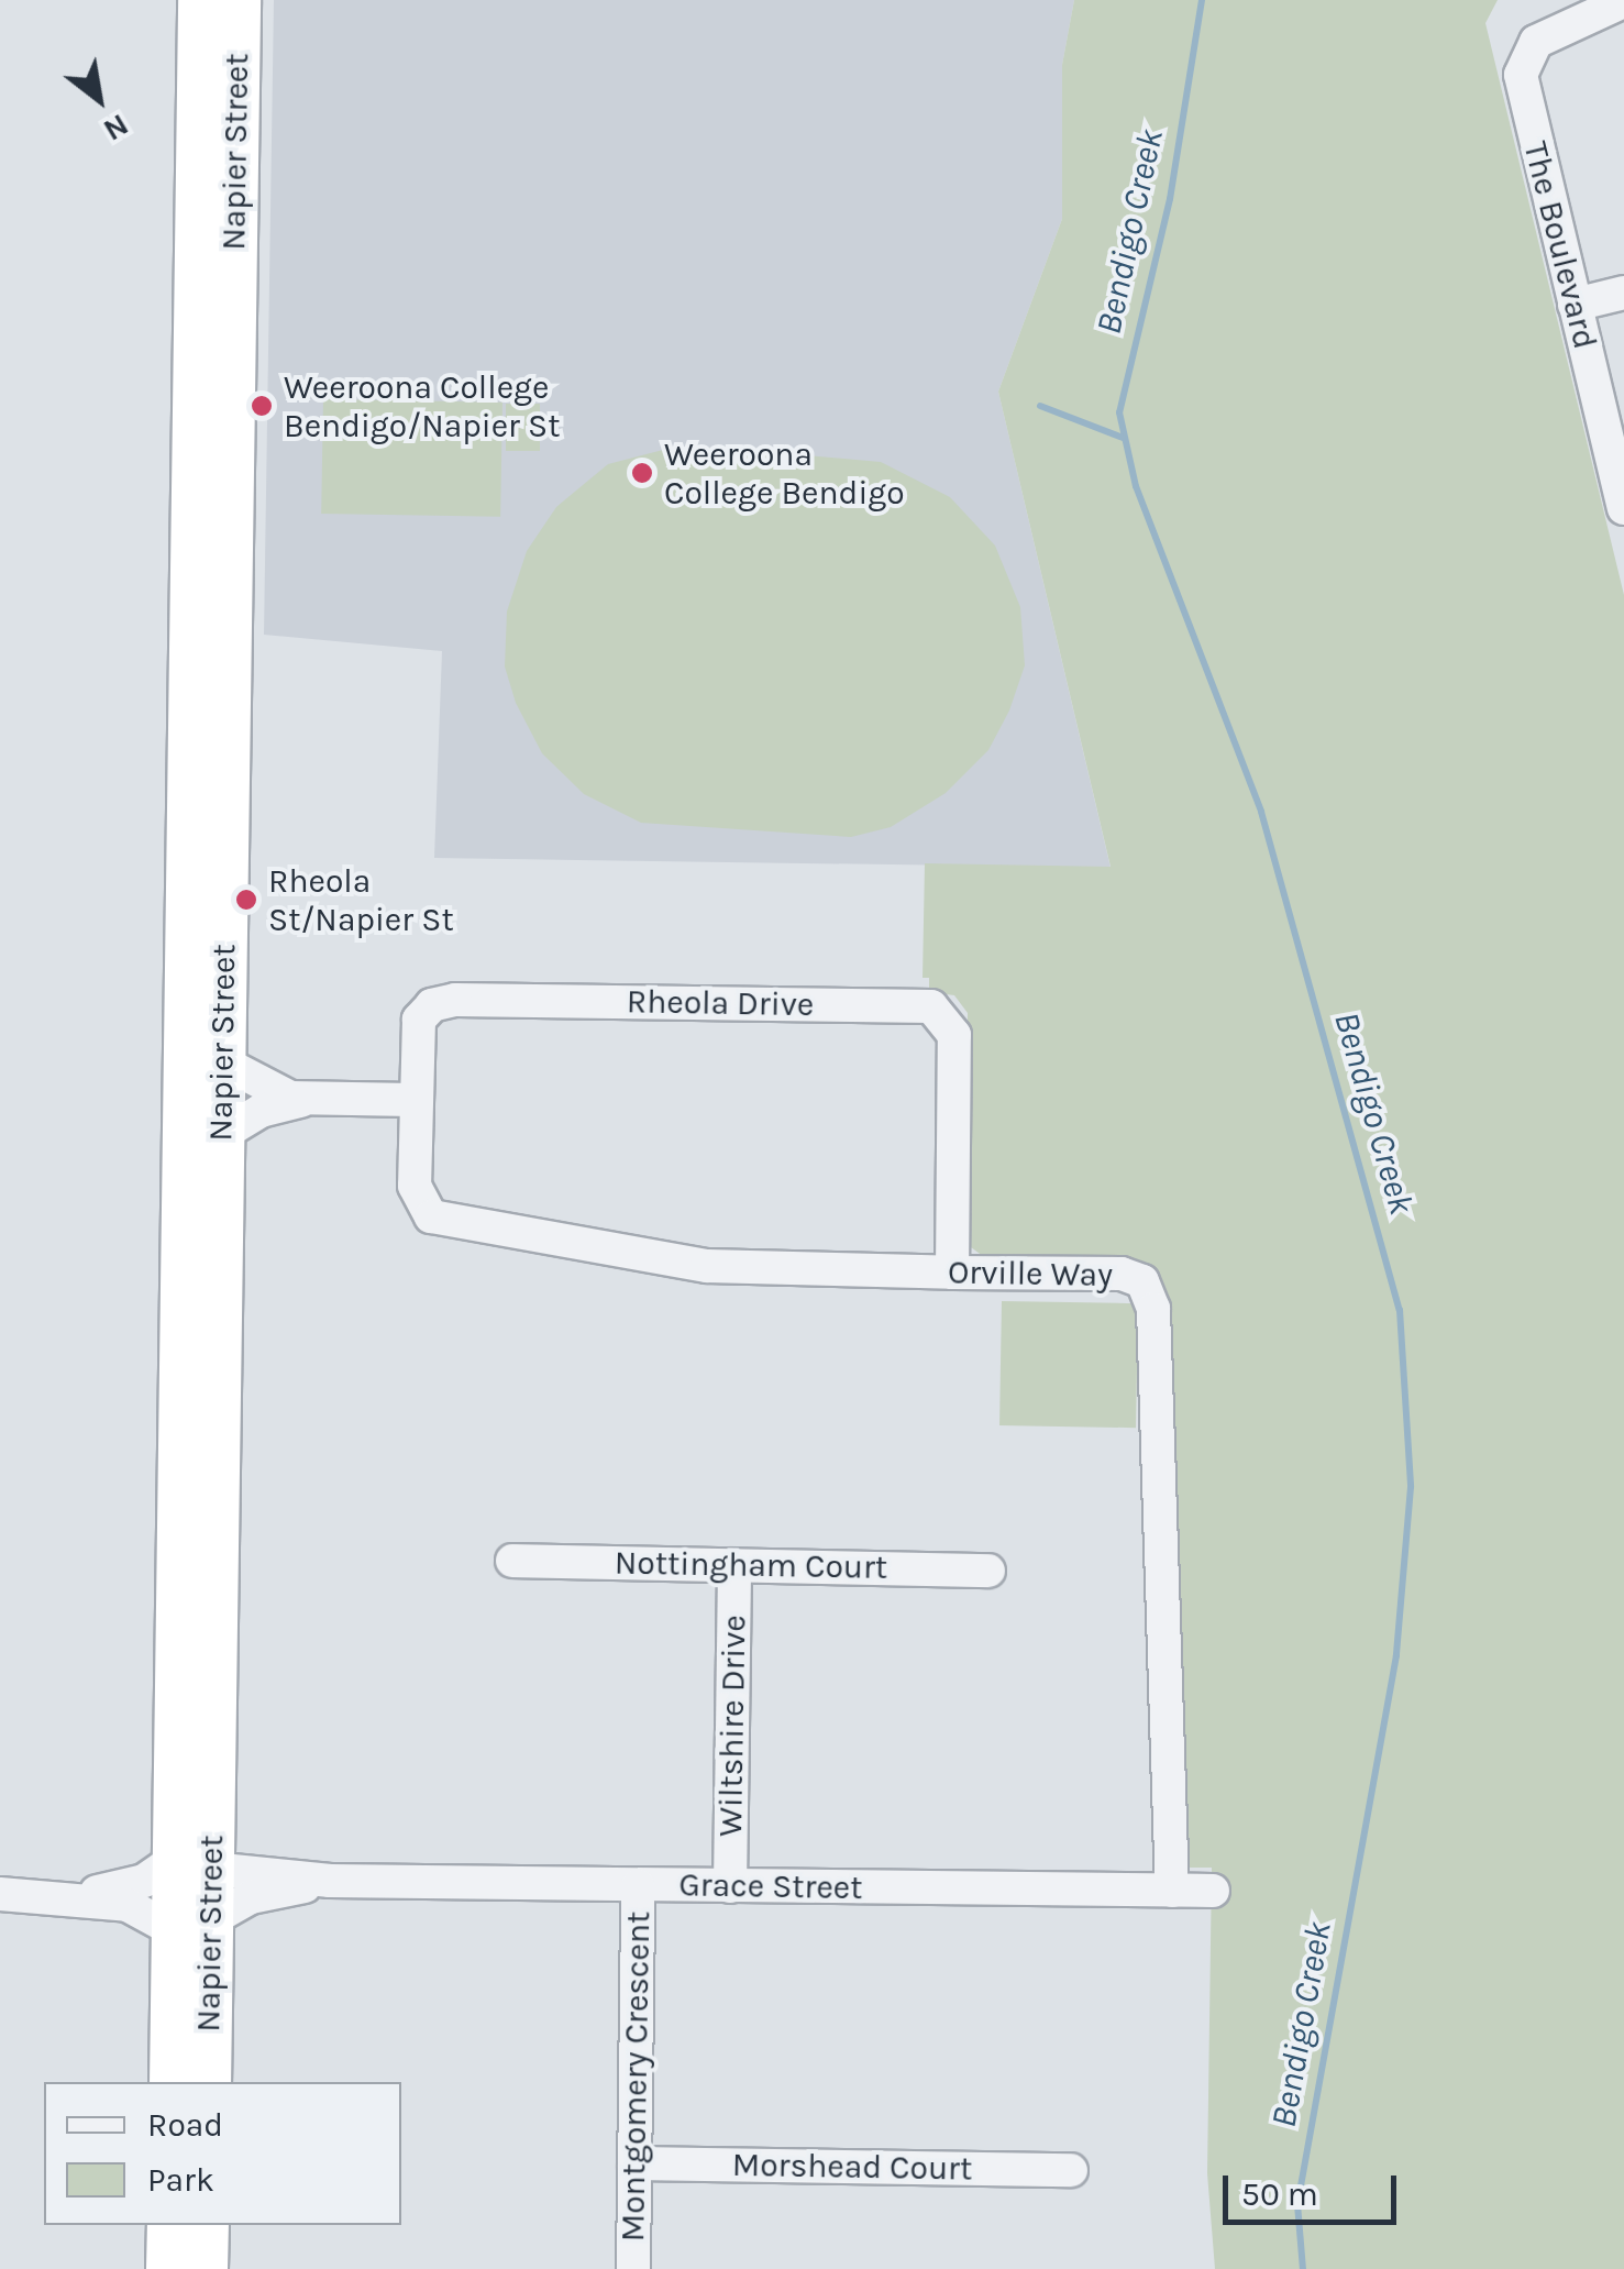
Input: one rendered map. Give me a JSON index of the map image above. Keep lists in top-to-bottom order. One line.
{"streets":{"highway":["Napier Street"],"street":["The Boulevard","Rheola Drive","Orville Way","Nottingham Court","Wiltshire Drive","Grace Street","Montgomery Crescent","Morshead Court"]},"crossings":[["Napier Street","Grace Street"],["Rheola Drive","Orville Way"],["Orville Way","Grace Street"],["Nottingham Court","Wiltshire Drive"],["Wiltshire Drive","Grace Street"],["Grace Street","Montgomery Crescent"],["Montgomery Crescent","Morshead Court"]],"water":["Bendigo Creek"],"places":["Weeroona College Bendigo/Napier St","Weeroona College Bendigo","Rheola St/Napier St"],"legend":["Road","Park"],"scale_bar":"50 m","north":"bottom right"}
